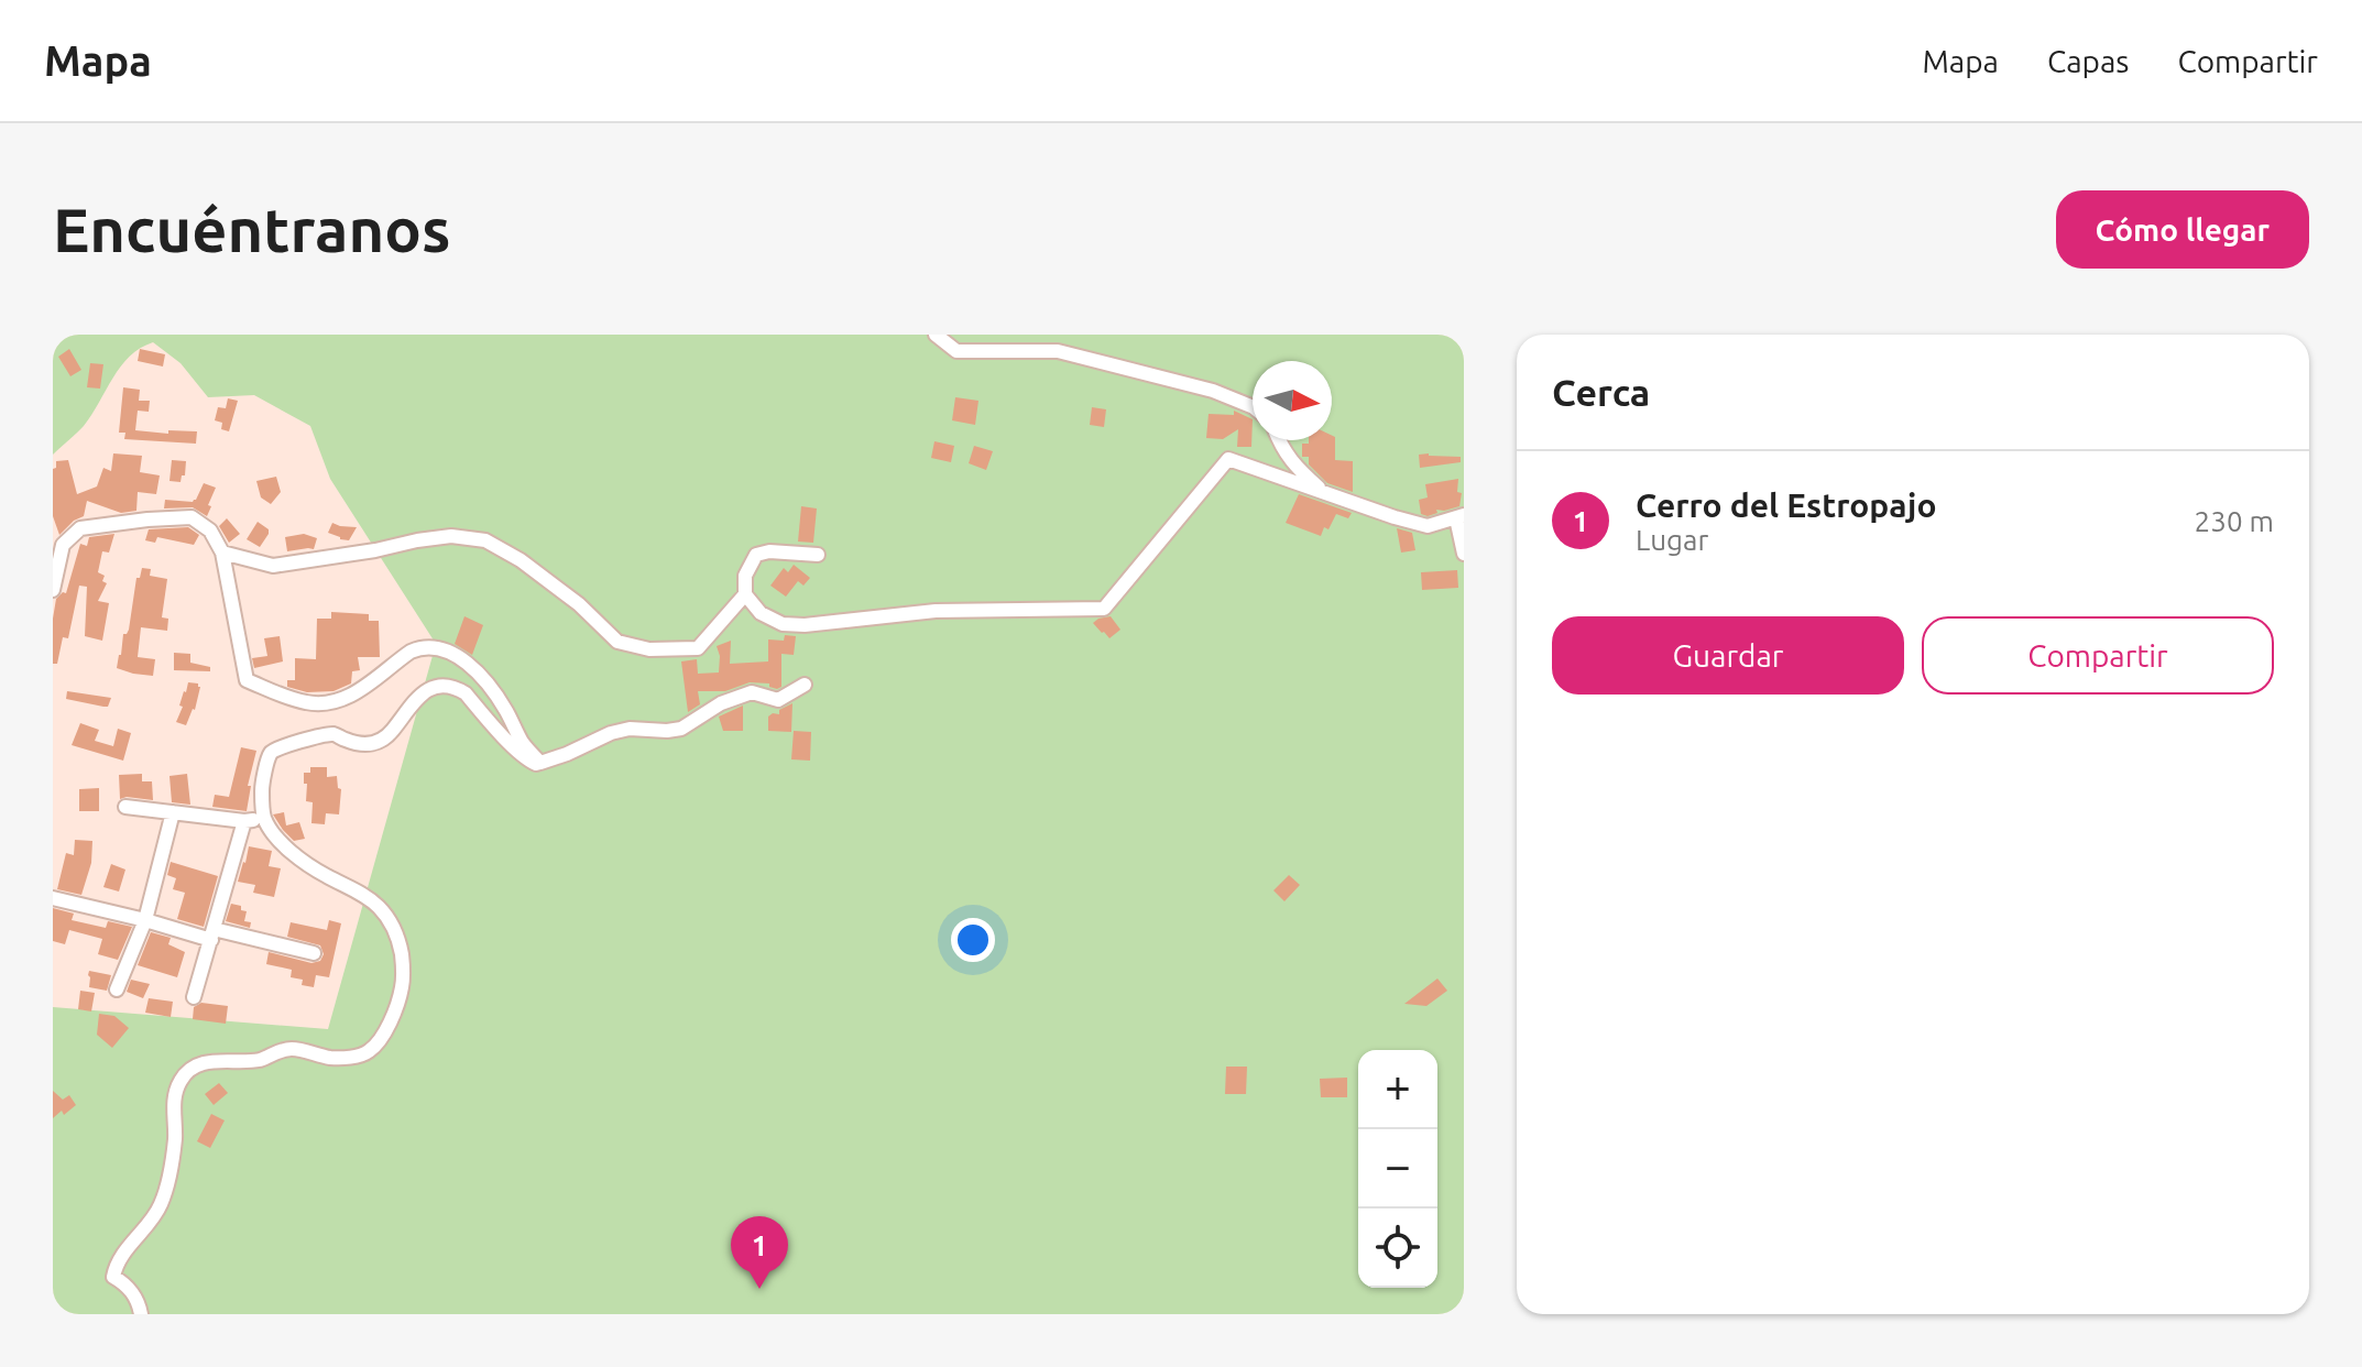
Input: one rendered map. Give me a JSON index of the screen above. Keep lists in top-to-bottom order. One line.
{"north":"right","page":{"header":"Mapa","nav":["Mapa","Capas","Compartir"],"buttons":["Cómo llegar",["Guardar","Compartir"]],"title":"Encuéntranos","heading":"Cerca","list":[{"mark":"1","name":"Cerro del Estropajo","note":"Lugar","value":"230 m"}],"map_buttons":["+","−"],"pins":"1"}}
